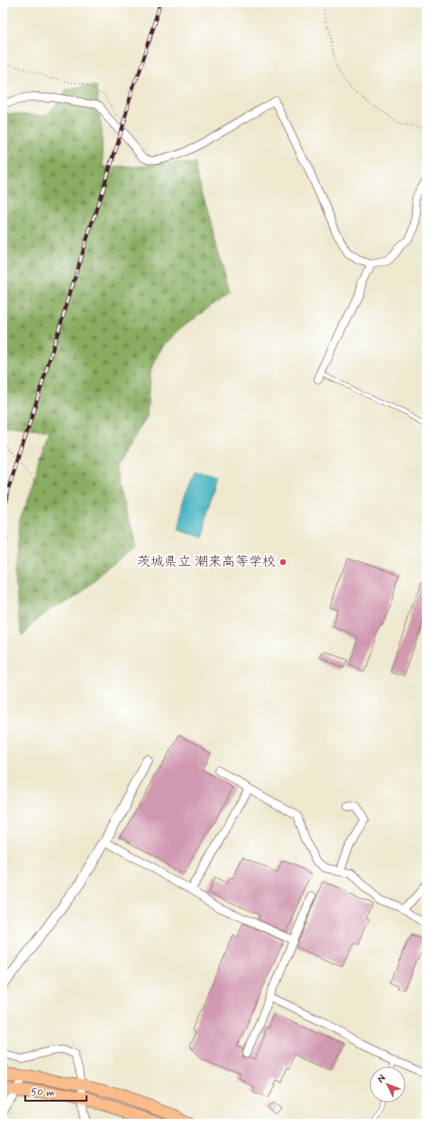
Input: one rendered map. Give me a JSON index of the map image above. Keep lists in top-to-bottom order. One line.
{"places":["茨城県立 潮来高等学校"],"scale_bar":"50 m","north":"top left"}
